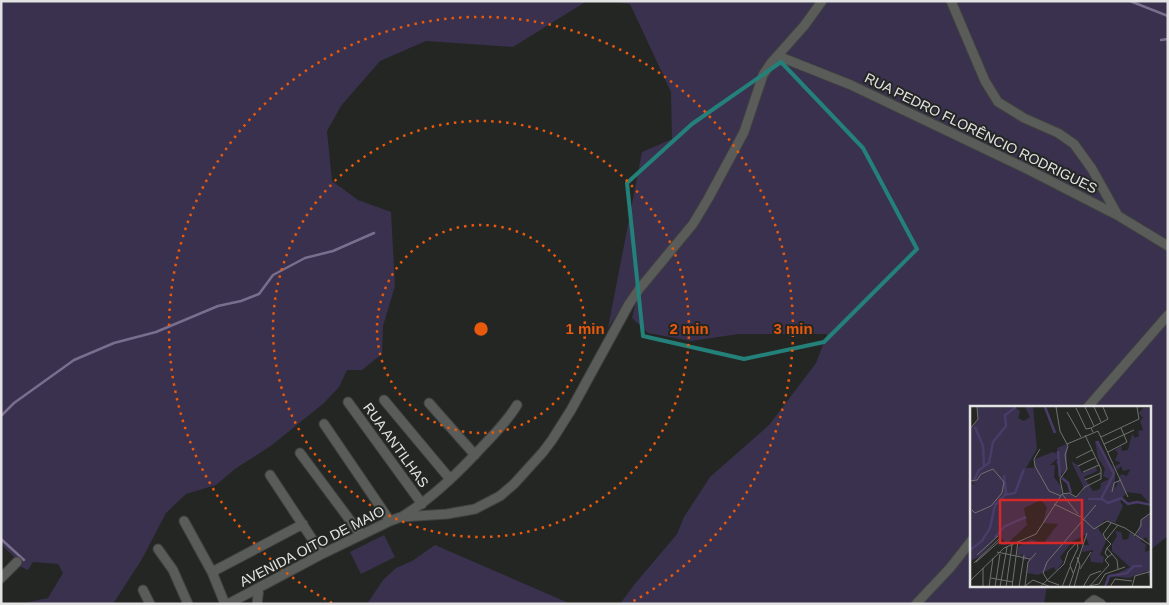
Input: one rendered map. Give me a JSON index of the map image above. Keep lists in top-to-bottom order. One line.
{"streets":{"street":["RUA PEDRO FLORÊNCIO RODRIGUES","RUA ANTILHAS","AVENIDA OITO DE MAIO"]},"crossings":[["RUA PEDRO FLORÊNCIO RODRIGUES","AVENIDA OITO DE MAIO"]],"rings":["1 min","2 min","3 min"]}
